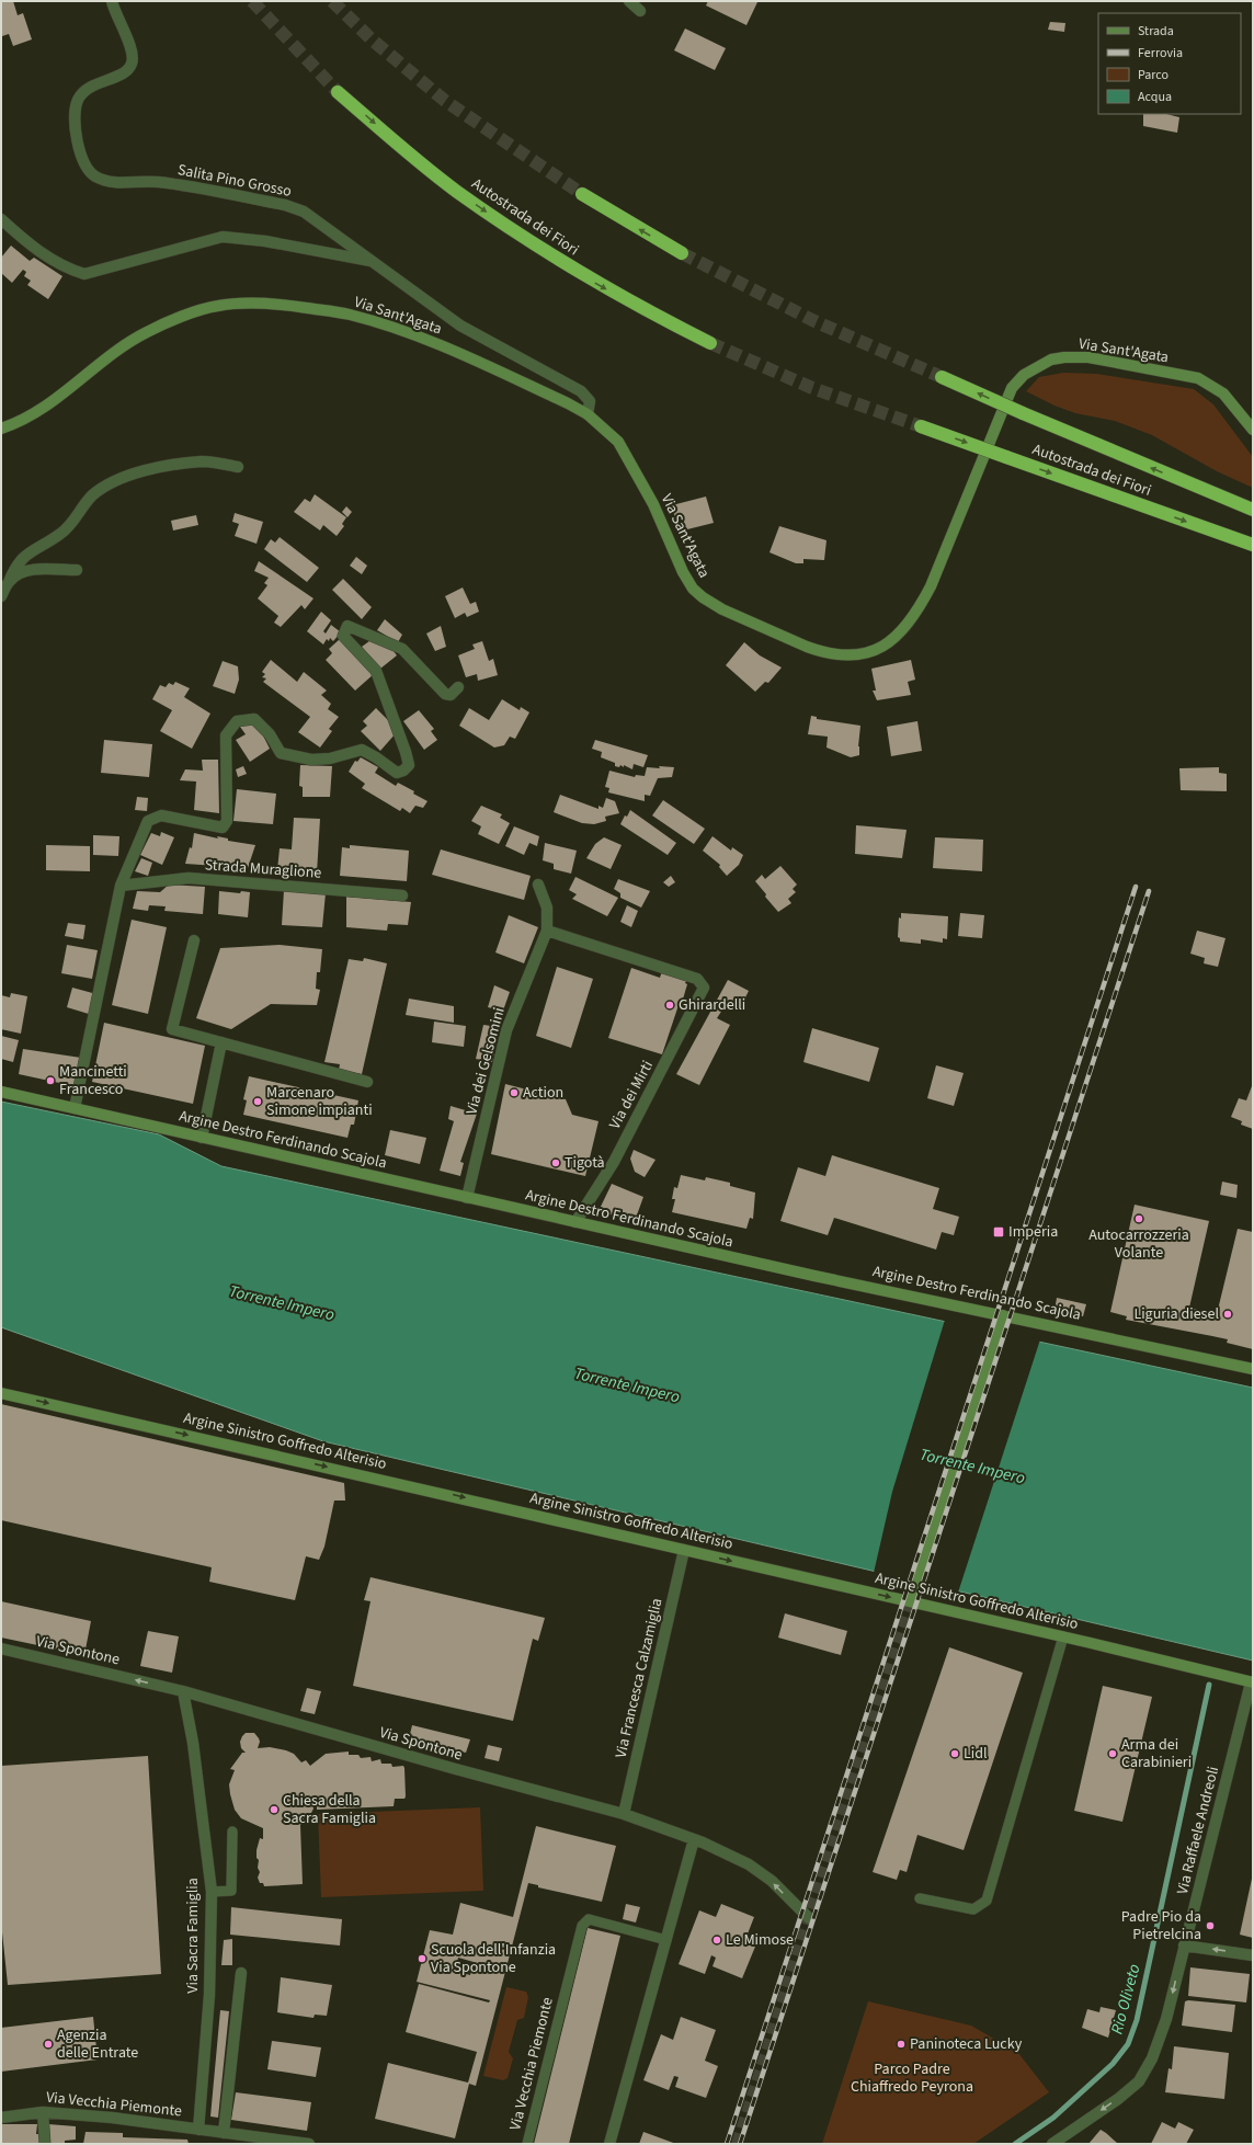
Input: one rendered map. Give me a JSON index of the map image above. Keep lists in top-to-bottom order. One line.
{"streets":{"highway":["Autostrada dei Fiori"],"main road":["Via Sant'Agata","Argine Destro Ferdinando Scajola","Argine Sinistro Goffredo Alterisio"],"street":["Salita Pino Grosso","Strada Muraglione","Via dei Gelsomini","Via dei Mirti","Via Spontone","Via Francesca Calzamiglia","Via Raffaele Andreoli","Via Sacra Famiglia","Via Vecchia Piemonte"]},"crossings":[["Salita Pino Grosso","Via Sant'Agata"],["Via dei Gelsomini","Via dei Mirti"],["Via dei Gelsomini","Argine Destro Ferdinando Scajola"],["Via dei Mirti","Argine Destro Ferdinando Scajola"],["Argine Sinistro Goffredo Alterisio","Via Francesca Calzamiglia"],["Argine Sinistro Goffredo Alterisio","Via Raffaele Andreoli"],["Via Spontone","Via Francesca Calzamiglia"],["Via Spontone","Via Sacra Famiglia"],["Via Sacra Famiglia","Via Vecchia Piemonte"]],"one_way":["Argine Sinistro Goffredo Alterisio","Via Spontone","Via Raffaele Andreoli"],"water":["Torrente Impero","Rio Oliveto"],"parks":["Parco Padre Chiaffredo Peyrona"],"places":{"other":["Ghirardelli","Mancinetti Francesco","Action","Marcenaro Simone impianti","Tigotà","Autocarrozzeria Volante","Liguria diesel","Lidl","Arma dei Carabinieri","Chiesa della Sacra Famiglia","Padre Pio da Pietrelcina","Le Mimose","Scuola dell'Infanzia Via Spontone","Agenzia delle Entrate","Paninoteca Lucky"],"transit":["Imperia"]},"legend":["Strada","Ferrovia","Parco","Acqua"]}
